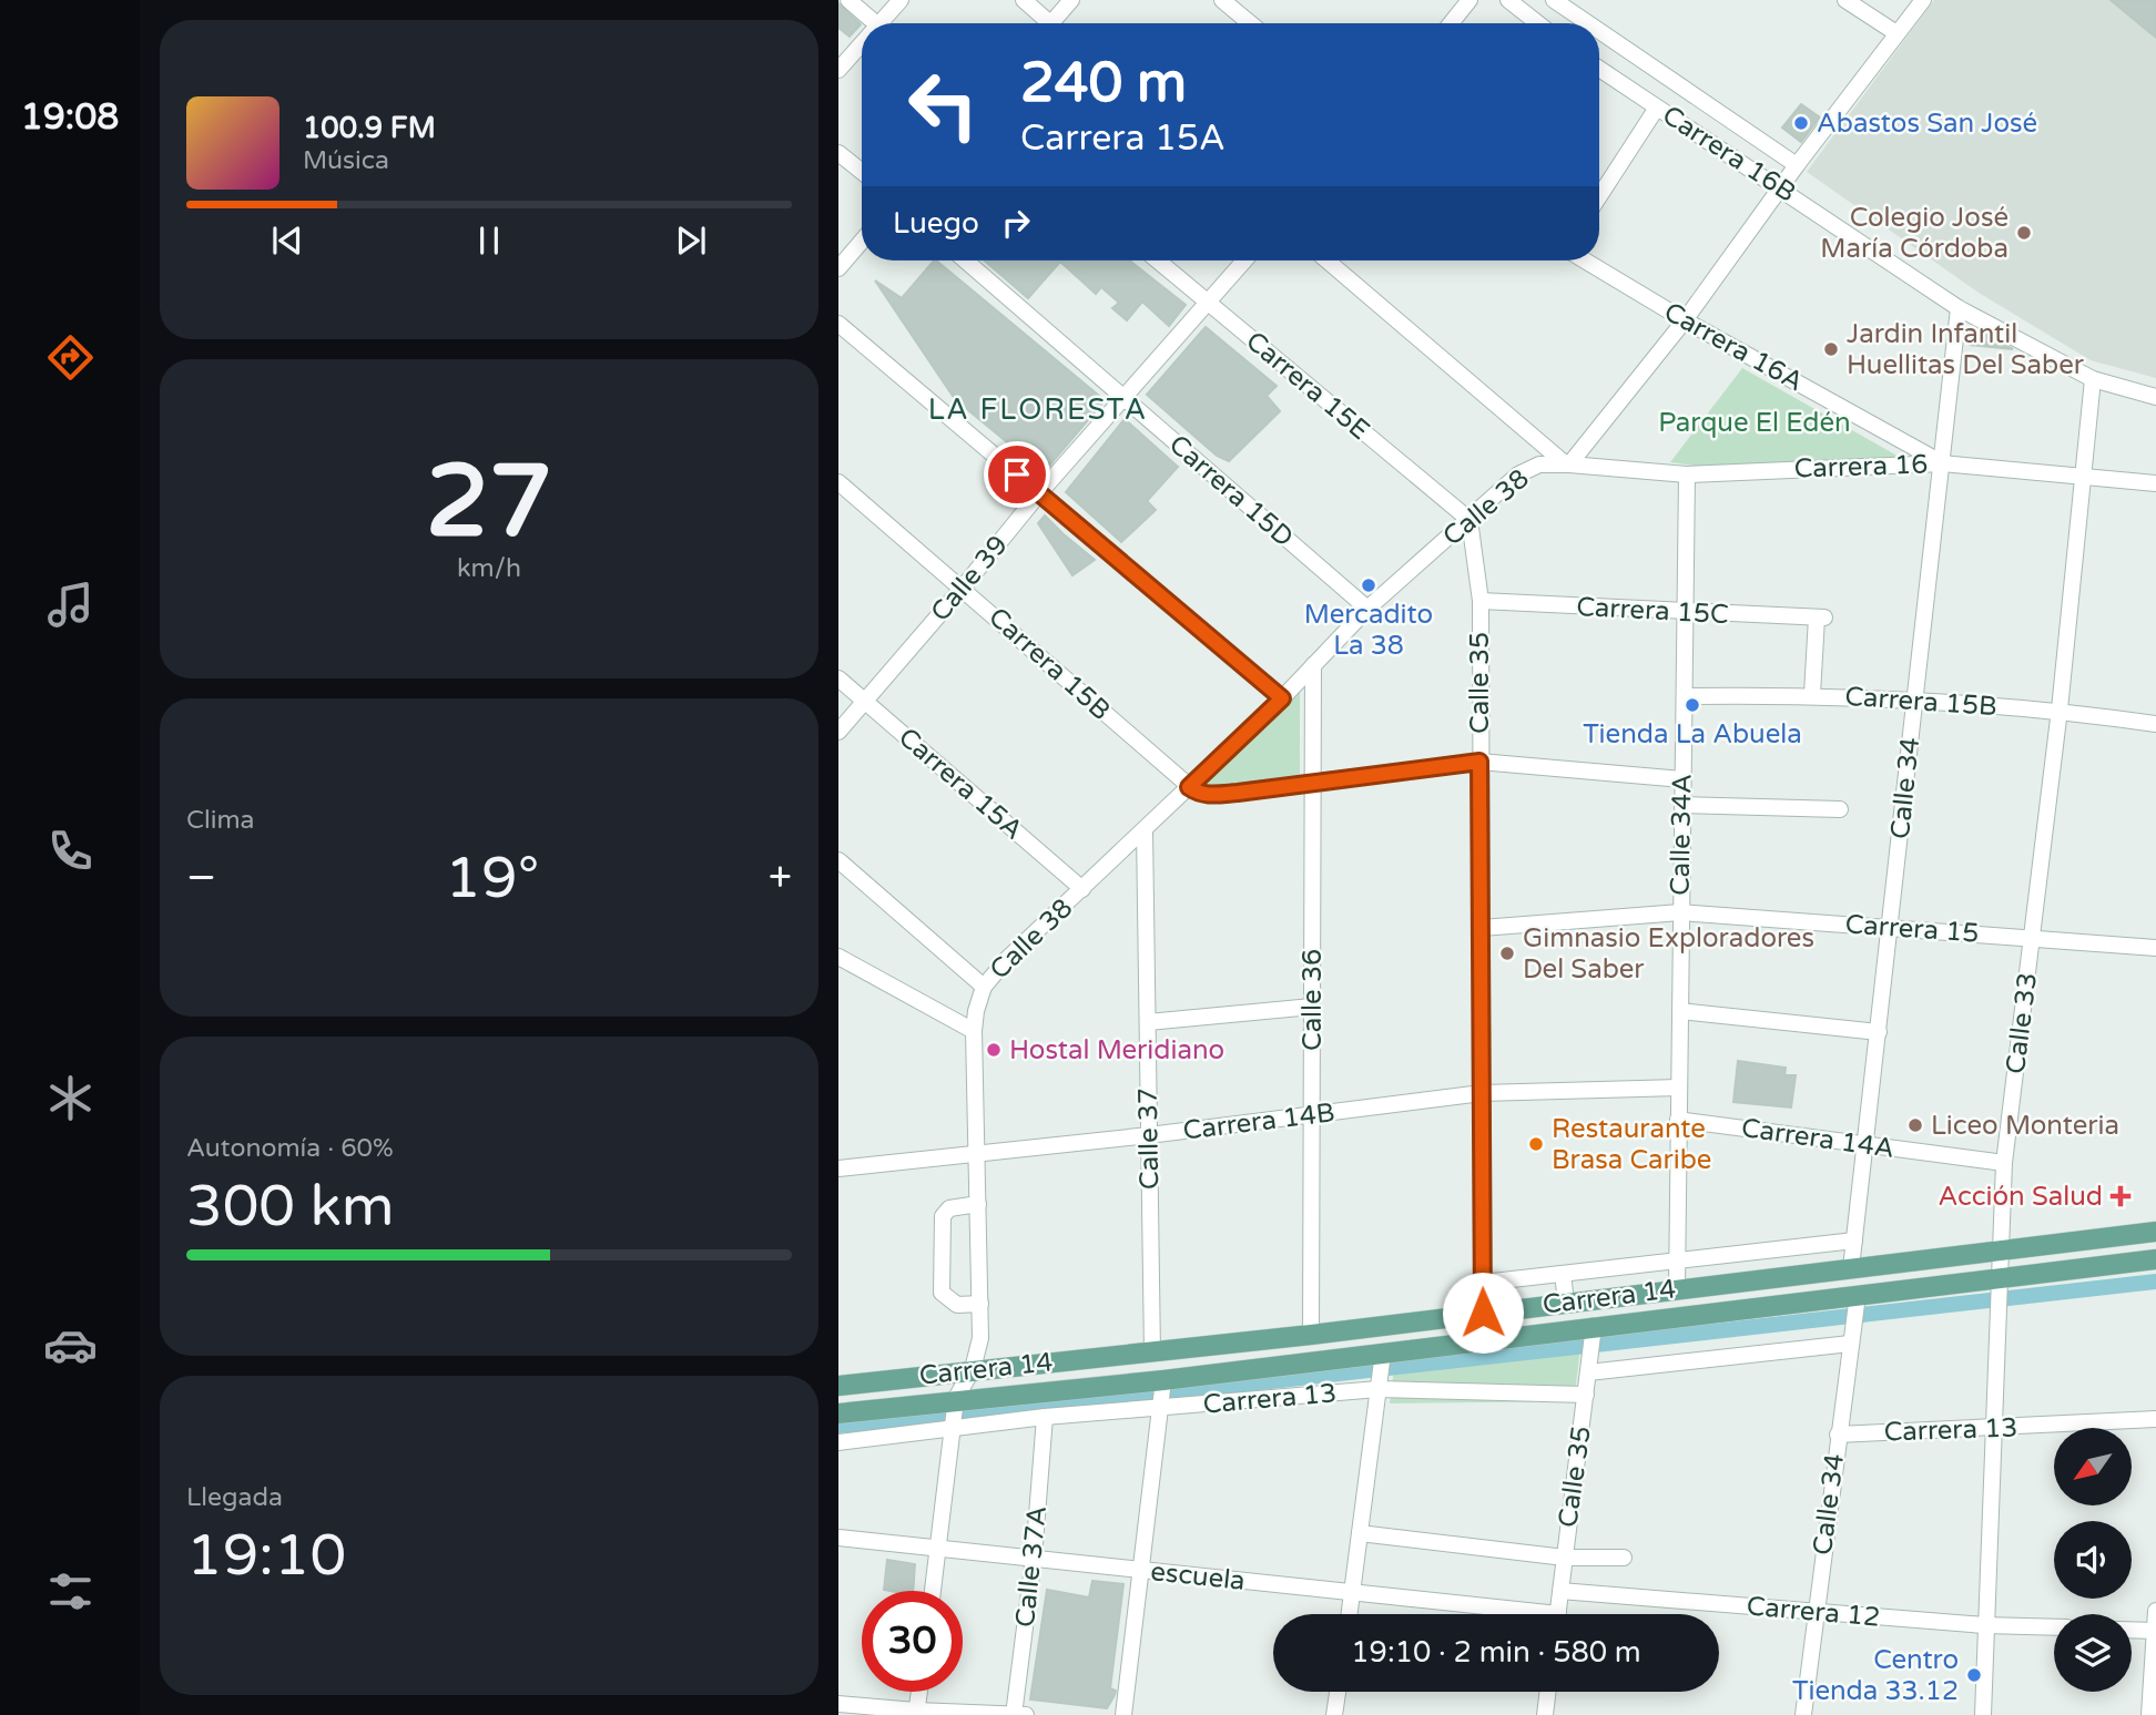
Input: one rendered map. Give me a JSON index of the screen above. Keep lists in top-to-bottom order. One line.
{"streets":{"main road":["Carrera 14"],"street":["Carrera 16B","Carrera 16A","Carrera 15E","Carrera 16","Carrera 15D","Calle 38","Calle 39","Carrera 15C","Carrera 15B","Calle 35","Carrera 15A","Calle 34","Calle 34A","Carrera 15","Calle 36","Calle 33","Carrera 14B","Calle 37","Carrera 14A","Carrera 13","Calle 37A","escuela","Carrera 12"]},"crossings":[["Carrera 16B","Calle 34"],["Carrera 16B","Calle 33"],["Carrera 16A","Carrera 16"],["Carrera 16A","Calle 34"],["Carrera 15E","Calle 38"],["Carrera 15E","Calle 39"],["Carrera 15E","Calle 35"],["Carrera 16","Calle 38"],["Carrera 16","Calle 34"],["Carrera 16","Calle 34A"],["Carrera 16","Calle 33"],["Carrera 15D","Calle 38"],["Carrera 15D","Calle 39"],["Calle 38","Carrera 15B"],["Calle 38","Calle 35"],["Calle 38","Carrera 15A"],["Calle 38","Calle 36"],["Calle 38","Carrera 14B"],["Calle 38","Calle 37"],["Calle 38","Carrera 14"],["Calle 38","Carrera 13"],["Calle 38","escuela"],["Calle 39","Carrera 15B"],["Calle 39","Carrera 15A"],["Carrera 15C","Carrera 15B"],["Carrera 15C","Calle 35"],["Carrera 15C","Calle 34A"],["Carrera 15B","Calle 34"],["Carrera 15B","Calle 34A"],["Carrera 15B","Calle 33"],["Calle 35","Carrera 15"],["Calle 35","Carrera 14B"],["Calle 35","Carrera 14"],["Calle 35","Carrera 13"],["Calle 35","Carrera 12"],["Calle 34","Carrera 15"],["Calle 34","Carrera 14A"],["Calle 34","Carrera 14"],["Calle 34","Carrera 13"],["Calle 34","Carrera 12"],["Calle 34A","Carrera 15"],["Calle 34A","Carrera 14B"],["Calle 34A","Carrera 14A"],["Calle 34A","Carrera 14"],["Carrera 15","Calle 33"],["Calle 36","Carrera 14B"],["Calle 36","Carrera 14"],["Calle 33","Carrera 14A"],["Calle 33","Carrera 14"],["Calle 33","Carrera 13"],["Calle 33","Carrera 12"],["Carrera 14B","Calle 37"],["Calle 37","Carrera 14"],["Carrera 14","Carrera 13"],["Carrera 13","Calle 37A"],["Calle 37A","escuela"]],"districts":["LA FLORESTA"],"parks":["Parque El Edén"],"places":{"other":["Abastos San José","Colegio José María Córdoba","Jardin Infantil Huellitas Del Saber","Mercadito La 38","Tienda La Abuela","Gimnasio Exploradores Del Saber","Hostal Meridiano","Liceo Monteria","Restaurante Brasa Caribe","Centro Tienda 33.12"],"health":["Acción Salud"]},"north":"bottom left","page":{"tabs":"19:08","turn":["240 m","Carrera 15A"],"song":["100.9 FM","Música"],"then":"Luego","tile":[["27","km/h"],"Clima",["Autonomía · 60%","300 km"],["Llegada","19:10"]],"heat":["−","19°","+"],"limit":"30","trip":"19:10 · 2 min · 580 m"}}
